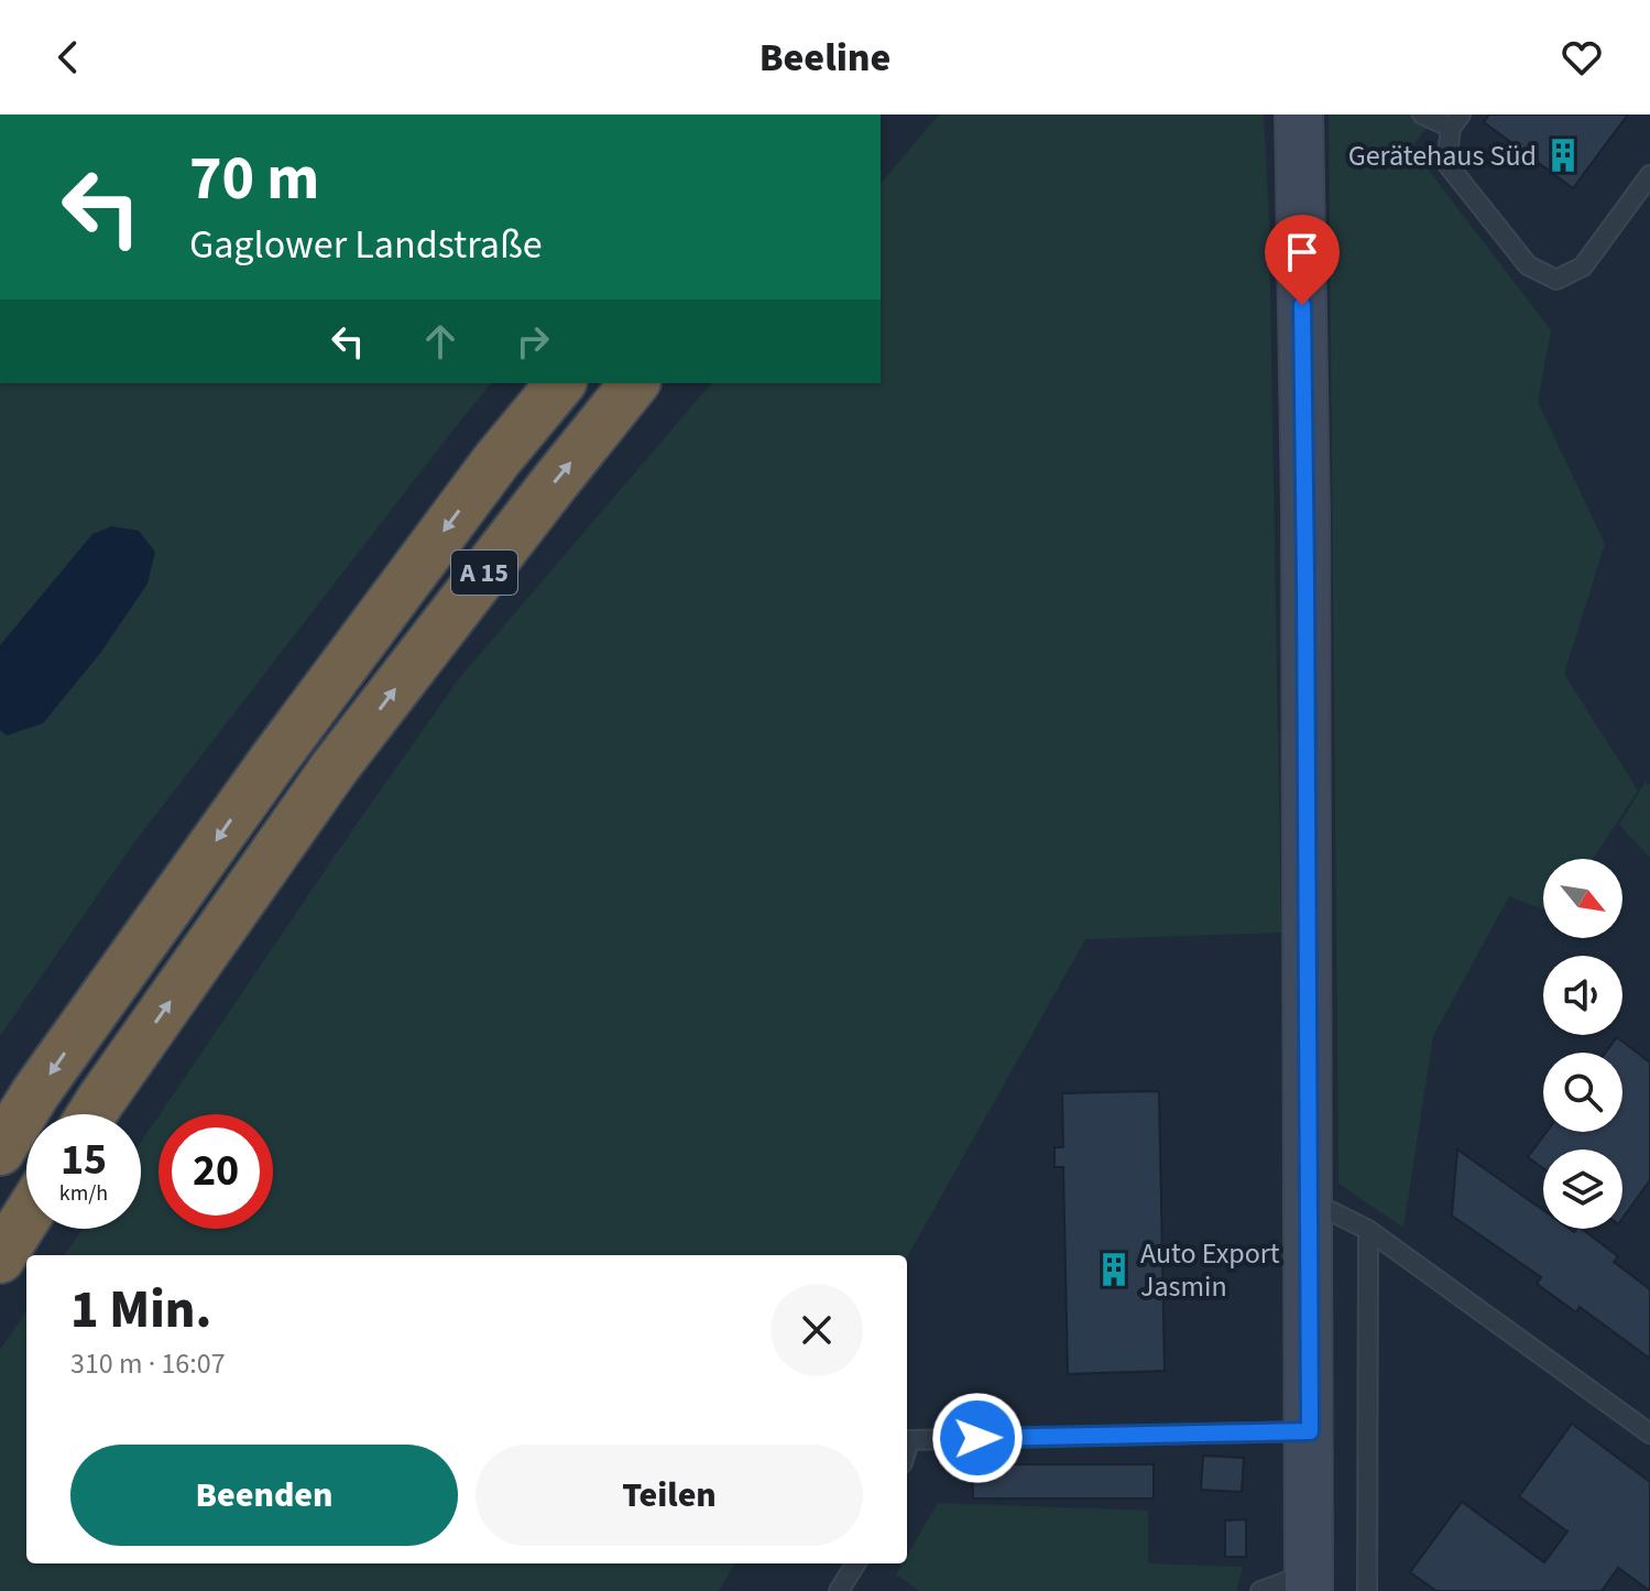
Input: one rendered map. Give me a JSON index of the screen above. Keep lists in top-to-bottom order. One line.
{"streets":{"highway":["A 15"]},"places":{"building":["Gerätehaus Süd","Auto Export Jasmin"]},"north":"bottom right","page":{"header":"Beeline","turn":["70 m","Gaglower Landstraße"],"speed":"15 km/h","limit":"20","heading":["1 Min.","310 m · 16:07"],"buttons":["Beenden","Teilen"]}}
